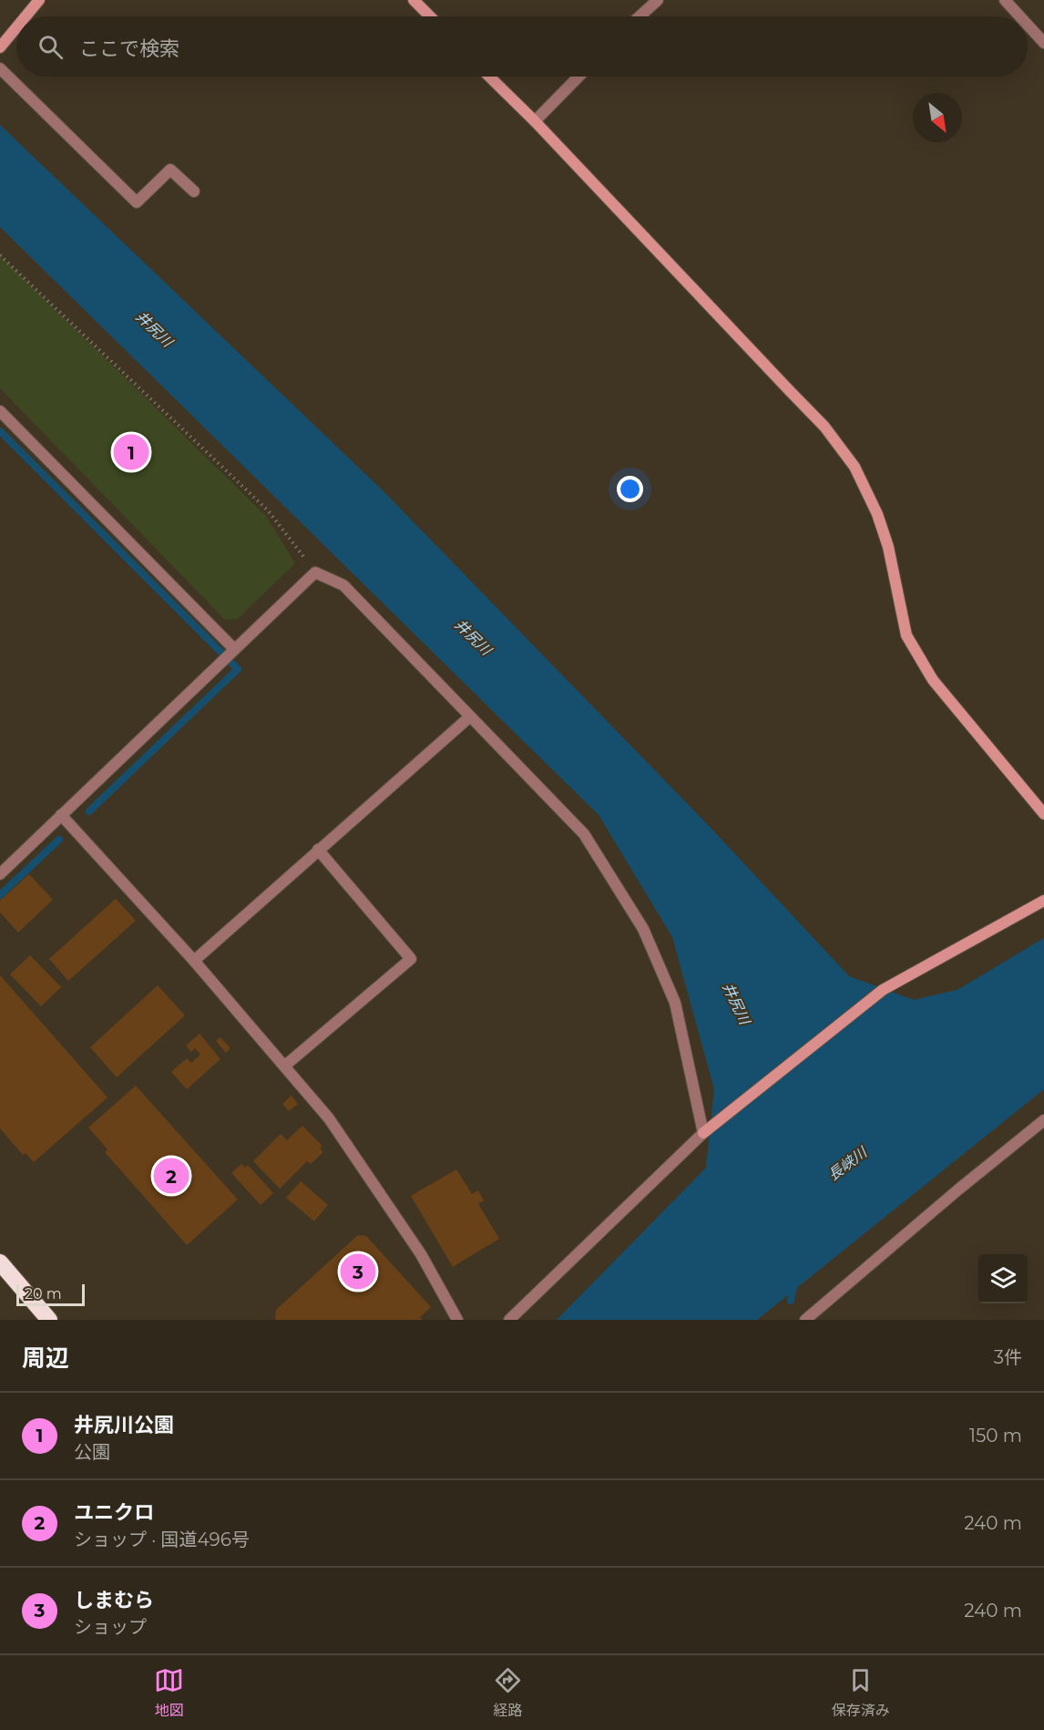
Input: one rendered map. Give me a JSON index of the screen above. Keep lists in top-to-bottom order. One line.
{"water":["井尻川","長峡川"],"scale_bar":"20 m","north":"bottom right","page":{"search":"ここで検索","pins":["1","2","3"],"scale":"20 m","heading":["周辺","3件"],"list":[{"mark":"1","name":"井尻川公園","note":"公園","value":"150 m"},{"mark":"2","name":"ユニクロ","note":"ショップ · 国道496号","value":"240 m"},{"mark":"3","name":"しまむら","note":"ショップ","value":"240 m"}],"nav":["地図","経路","保存済み"]}}
